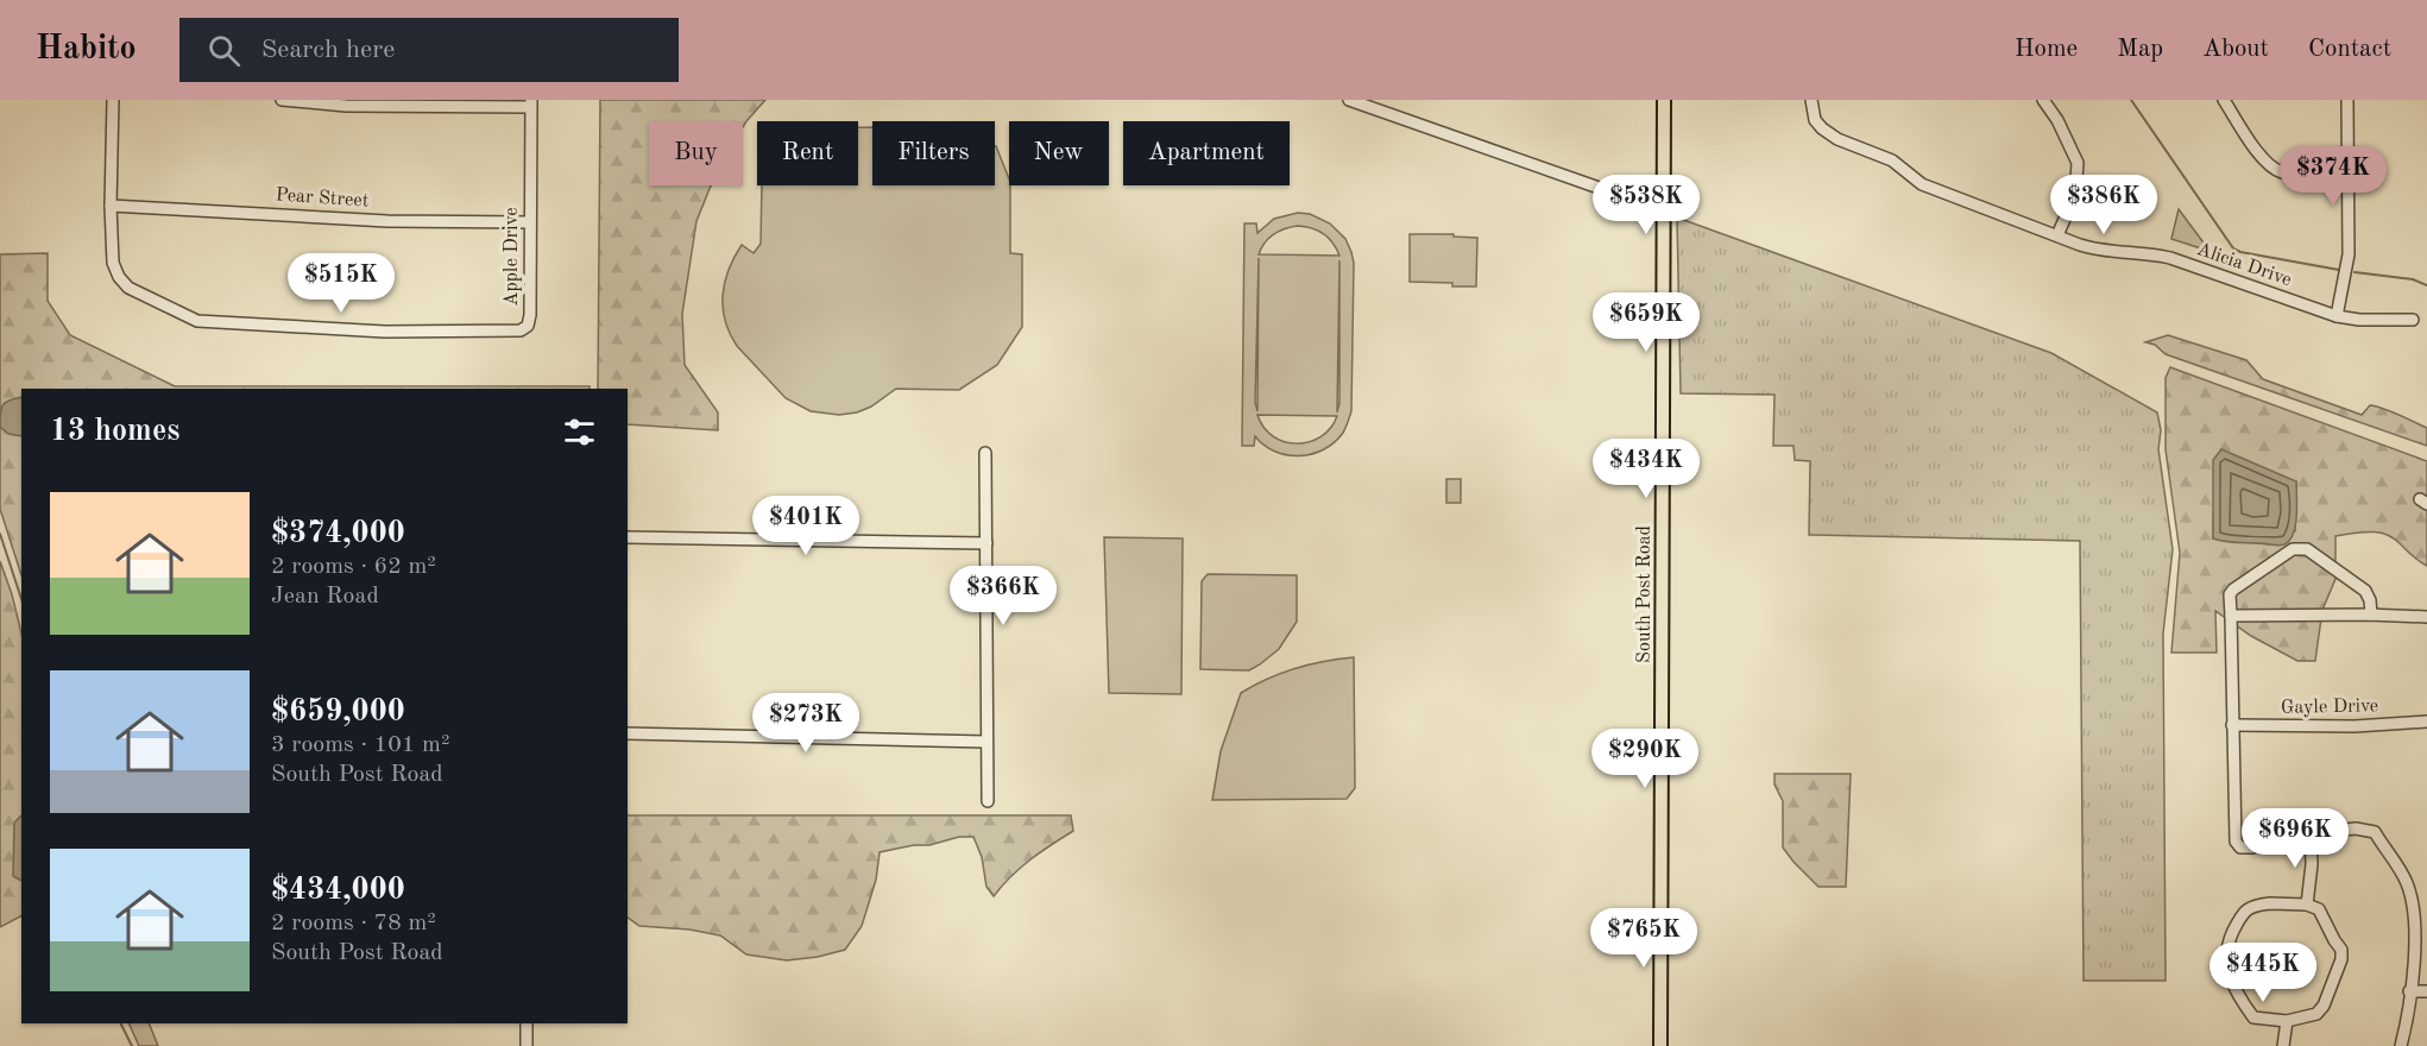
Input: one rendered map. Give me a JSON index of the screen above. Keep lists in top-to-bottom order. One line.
{"streets":{"main road":["South Post Road"],"street":["Pear Street","Apple Drive","Alicia Drive","Gayle Drive"]},"crossings":[["Pear Street","Apple Drive"]],"page":{"header":"Habito","search":"Search here","nav":["Home","Map","About","Contact"],"chip":["Buy","Rent","Filters","New","Apartment"],"price":["$374K","$538K","$386K","$515K","$659K","$434K","$401K","$366K","$273K","$290K","$696K","$765K","$445K"],"heading":"13 homes","list":[{"name":"$374,000","note":"2 rooms · 62 m² · Jean Road"},{"name":"$659,000","note":"3 rooms · 101 m² · South Post Road"},{"name":"$434,000","note":"2 rooms · 78 m² · South Post Road"}]}}
